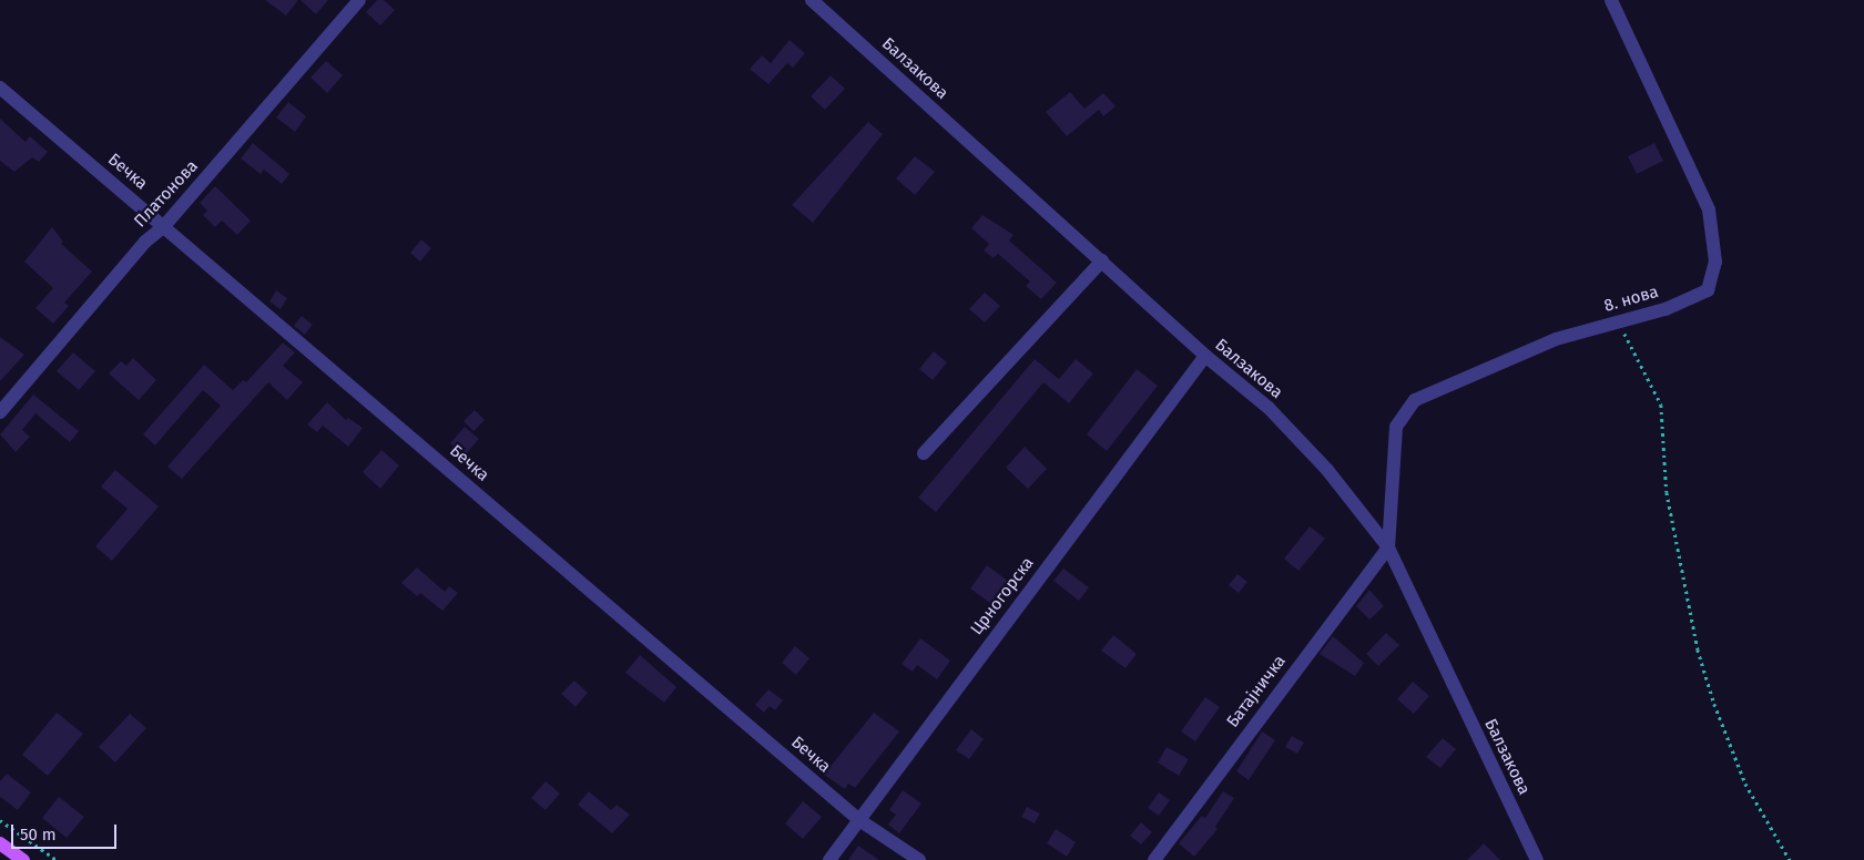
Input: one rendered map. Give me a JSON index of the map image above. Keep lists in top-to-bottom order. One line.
{"streets":{"street":["Балзакова","Бечка","Платонова","8. нова","Црногорска","Батајничка"]},"crossings":[["Балзакова","8. нова"],["Балзакова","Црногорска"],["Балзакова","Батајничка"],["Бечка","Платонова"],["Бечка","Црногорска"],["8. нова","Батајничка"]],"scale_bar":"50 m"}
